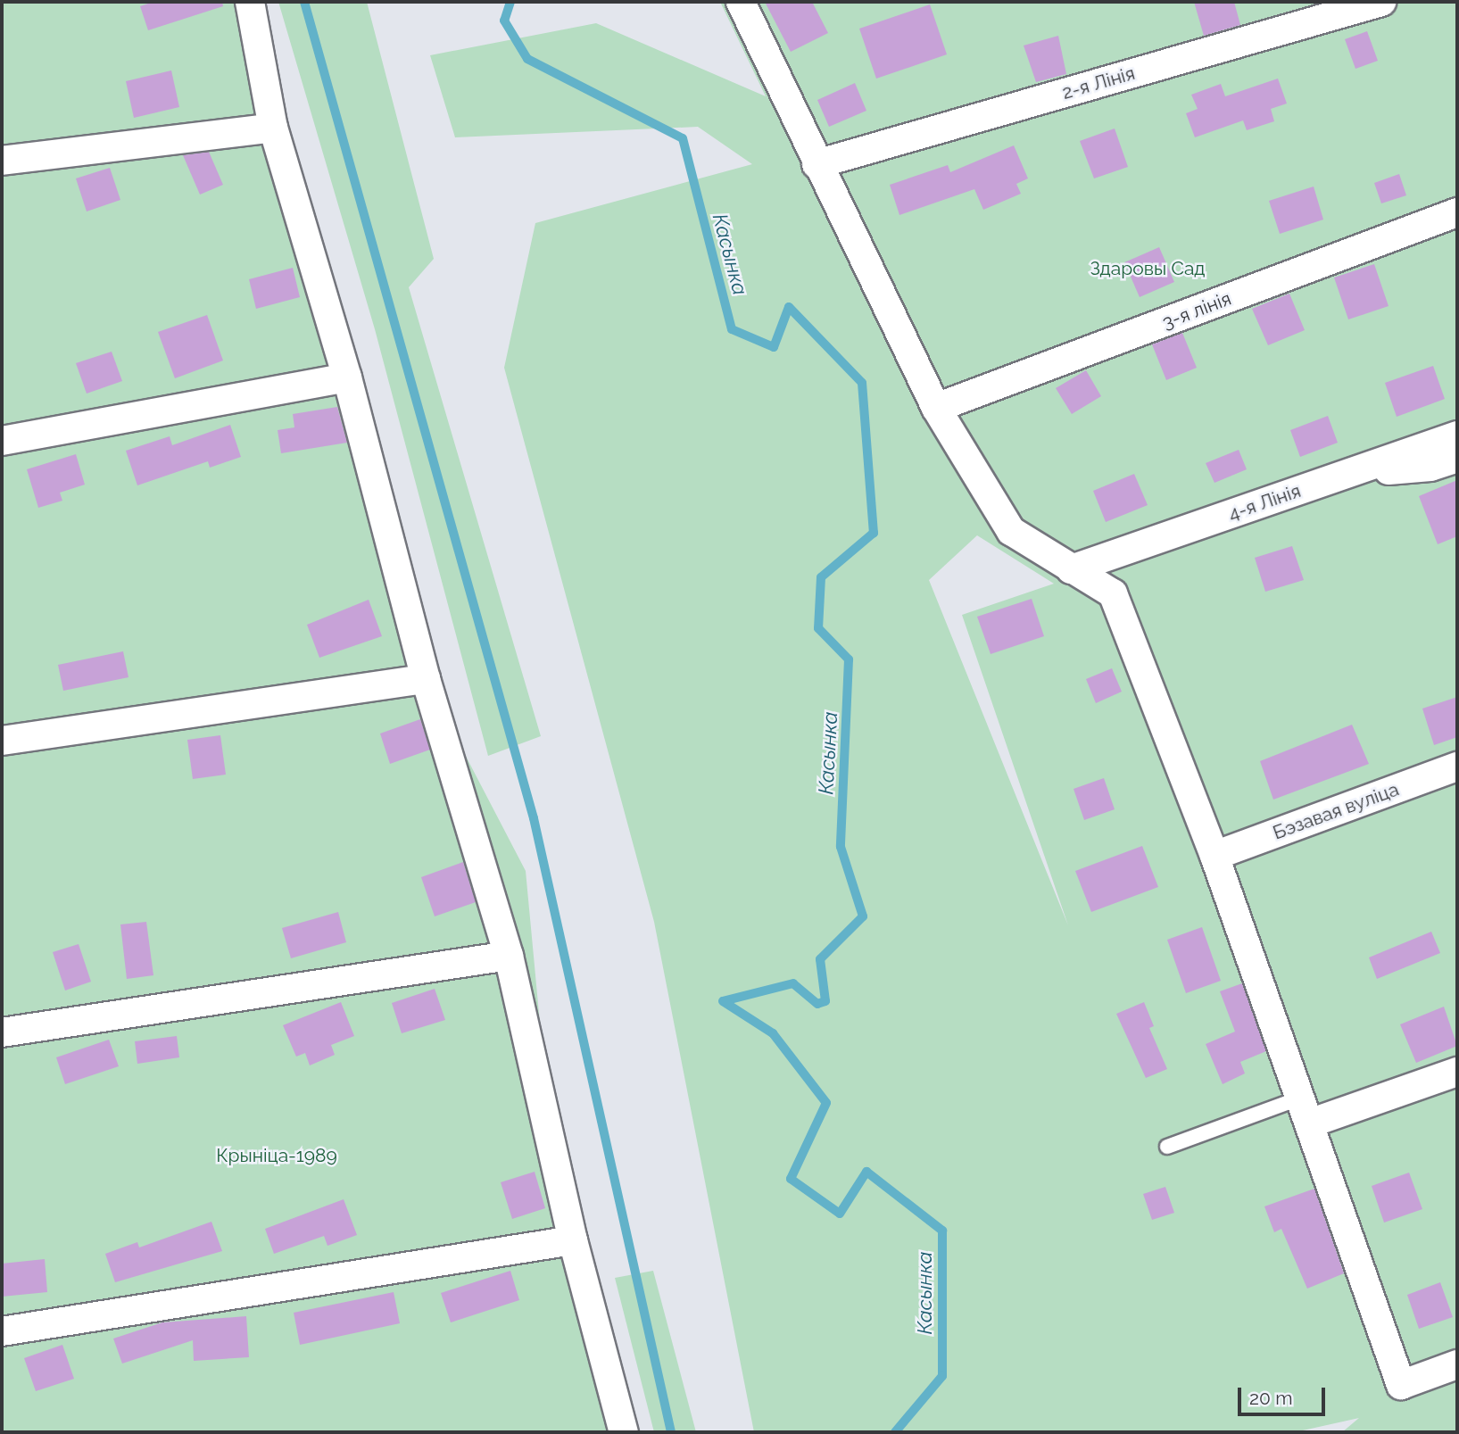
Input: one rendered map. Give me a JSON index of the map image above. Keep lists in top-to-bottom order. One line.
{"streets":{"street":["2-я Лінія","3-я лінія","4-я Лінія","Бэзавая вуліца"]},"water":["Касынка"],"parks":["Здаровы Сад","Крыніца-1989"],"scale_bar":"20 m"}
